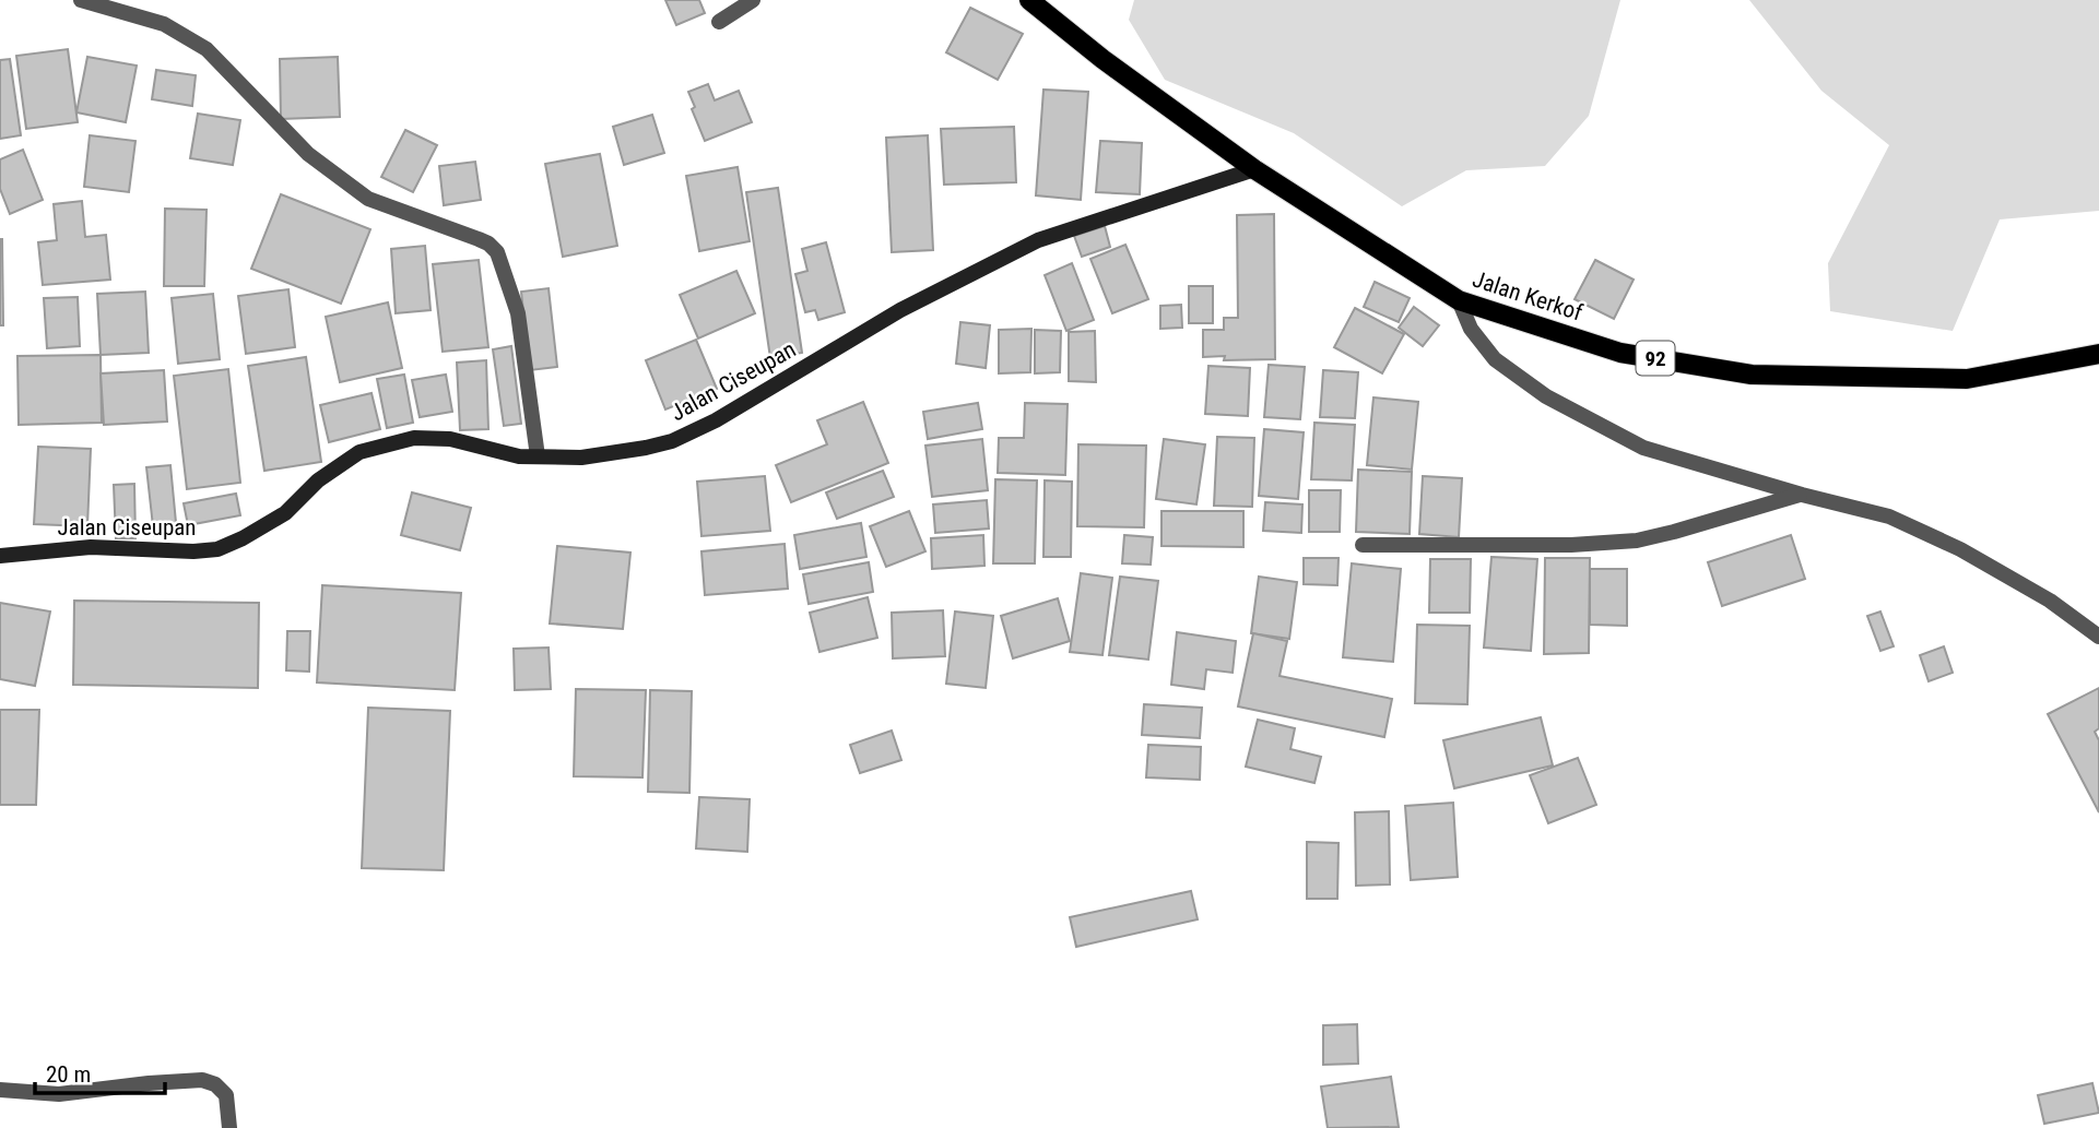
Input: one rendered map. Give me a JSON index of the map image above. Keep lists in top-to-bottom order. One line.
{"streets":{"main road":["Jalan Kerkof","92","Jalan Ciseupan"]},"crossings":[["Jalan Kerkof","Jalan Ciseupan"]],"scale_bar":"20 m"}
